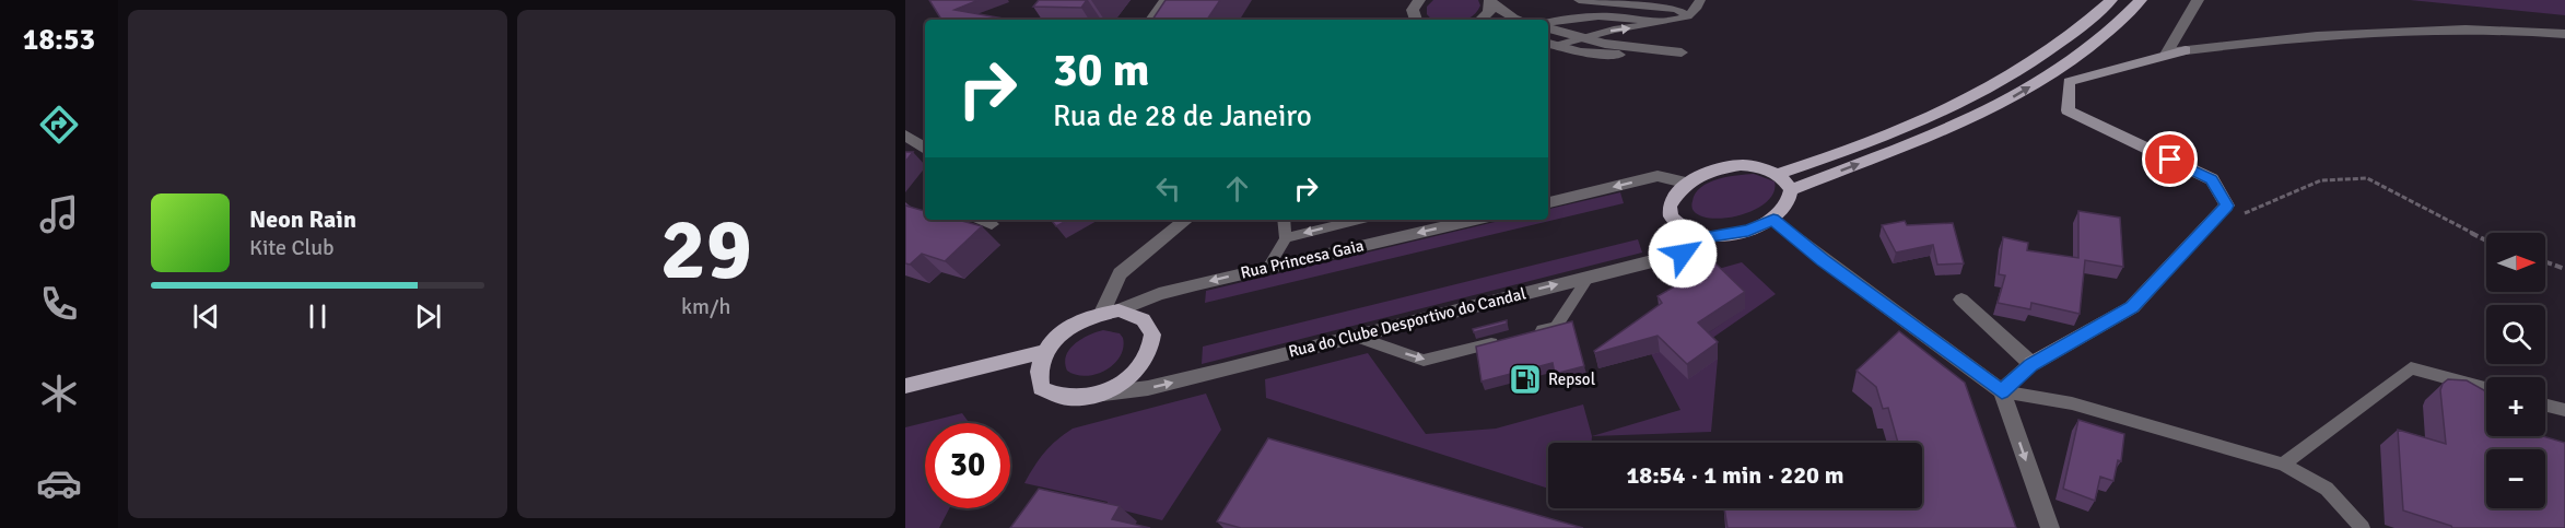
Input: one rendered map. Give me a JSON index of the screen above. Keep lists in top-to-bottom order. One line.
{"streets":{"street":["Rua Princesa Gaia","Rua do Clube Desportivo do Candal"]},"crossings":[["Rua Princesa Gaia","Rua do Clube Desportivo do Candal"]],"one_way":["Rua Princesa Gaia","Rua do Clube Desportivo do Candal"],"places":{"fuel station":["Repsol"]},"north":"right","page":{"tabs":"18:53","tile":["29","km/h"],"turn":["30 m","Rua de 28 de Janeiro"],"song":["Neon Rain","Kite Club"],"map_buttons":["+","−"],"limit":"30","trip":"18:54 · 1 min · 220 m"}}
